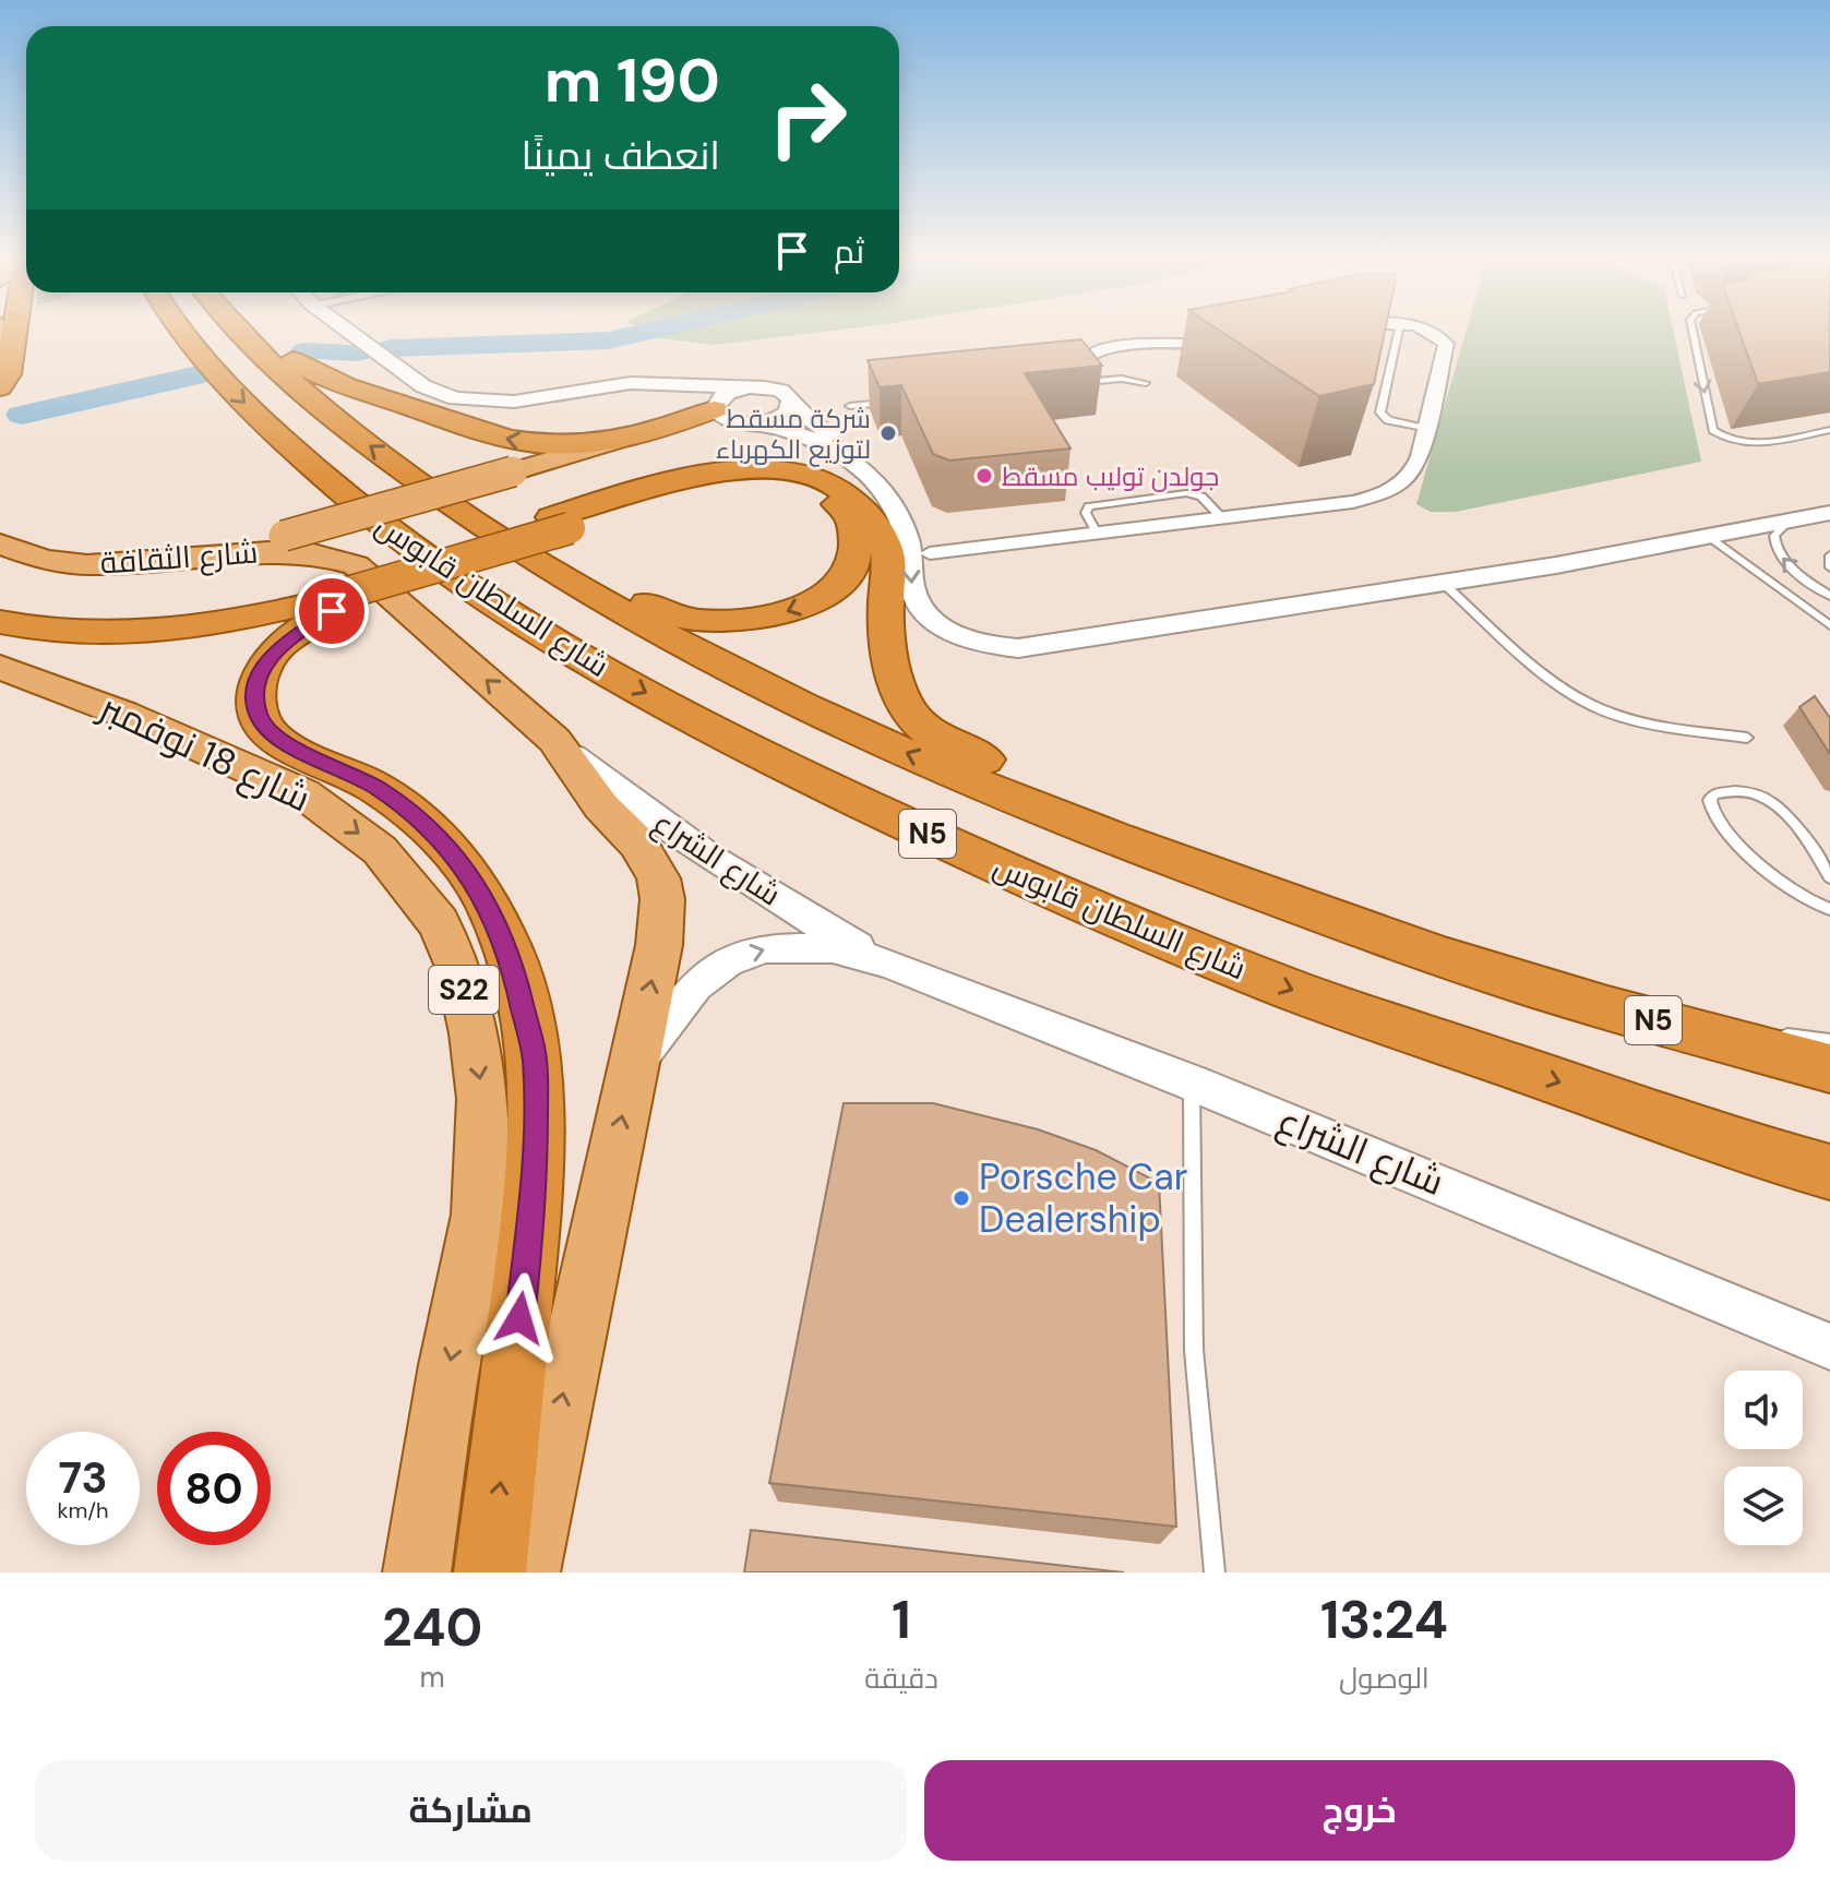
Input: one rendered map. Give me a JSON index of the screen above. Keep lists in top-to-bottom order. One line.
{"streets":{"highway":["شارع السلطان قابوس","N5"],"main road":["شارع الثقافة","شارع 18 نوفمبر","S22"],"street":["شارع الشراع"]},"crossings":[["شارع الثقافة","شارع الشراع"]],"one_way":["شارع الثقافة"],"places":["شركة مسقط لتوزيع الكهرباء","جولدن توليب مسقط","Porsche Car Dealership"],"page":{"turn":["190 m","انعطف يمينًا"],"then":"ثم","speed":"73 km/h","limit":"80","eta":["13:24","الوصول","1","دقيقة","240","m"],"buttons":["خروج","مشاركة"]}}
